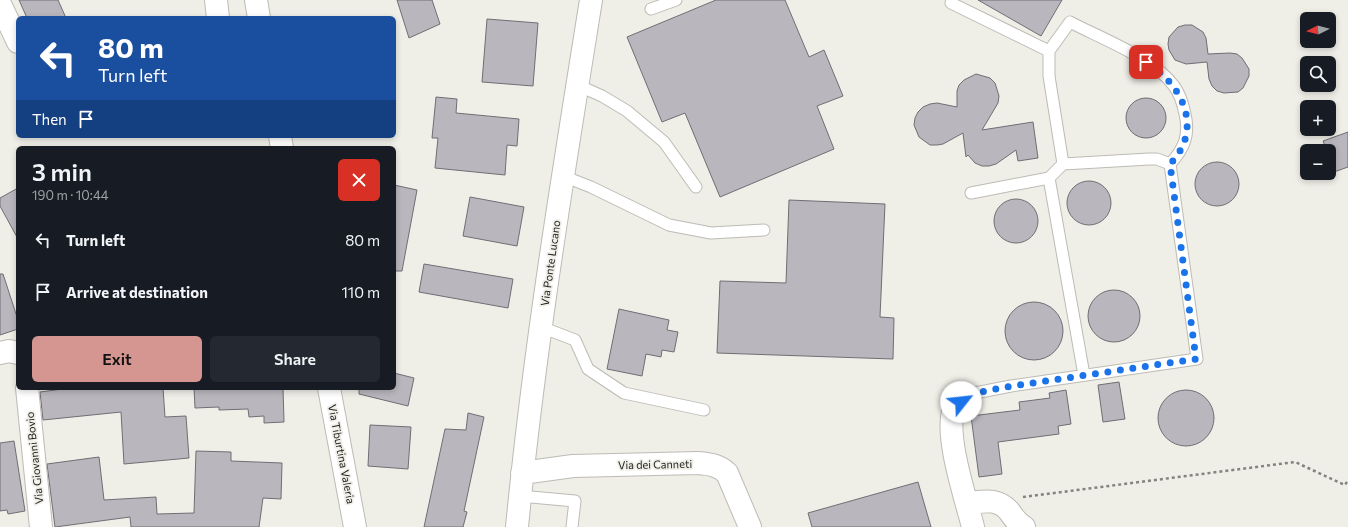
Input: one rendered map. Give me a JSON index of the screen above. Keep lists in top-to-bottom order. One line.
{"streets":{"street":["Via Ponte Lucano","Via Tiburtina Valeria","Via Giovanni Bovio","Via dei Canneti"]},"crossings":[["Via Ponte Lucano","Via dei Canneti"]],"north":"left","page":{"map_buttons":["+","−"],"turn":["80 m","Turn left"],"then":"Then","heading":["3 min","190 m · 10:44"],"list":[{"name":"Turn left","value":"80 m"},{"name":"Arrive at destination","value":"110 m"}],"buttons":["Exit","Share"]}}
